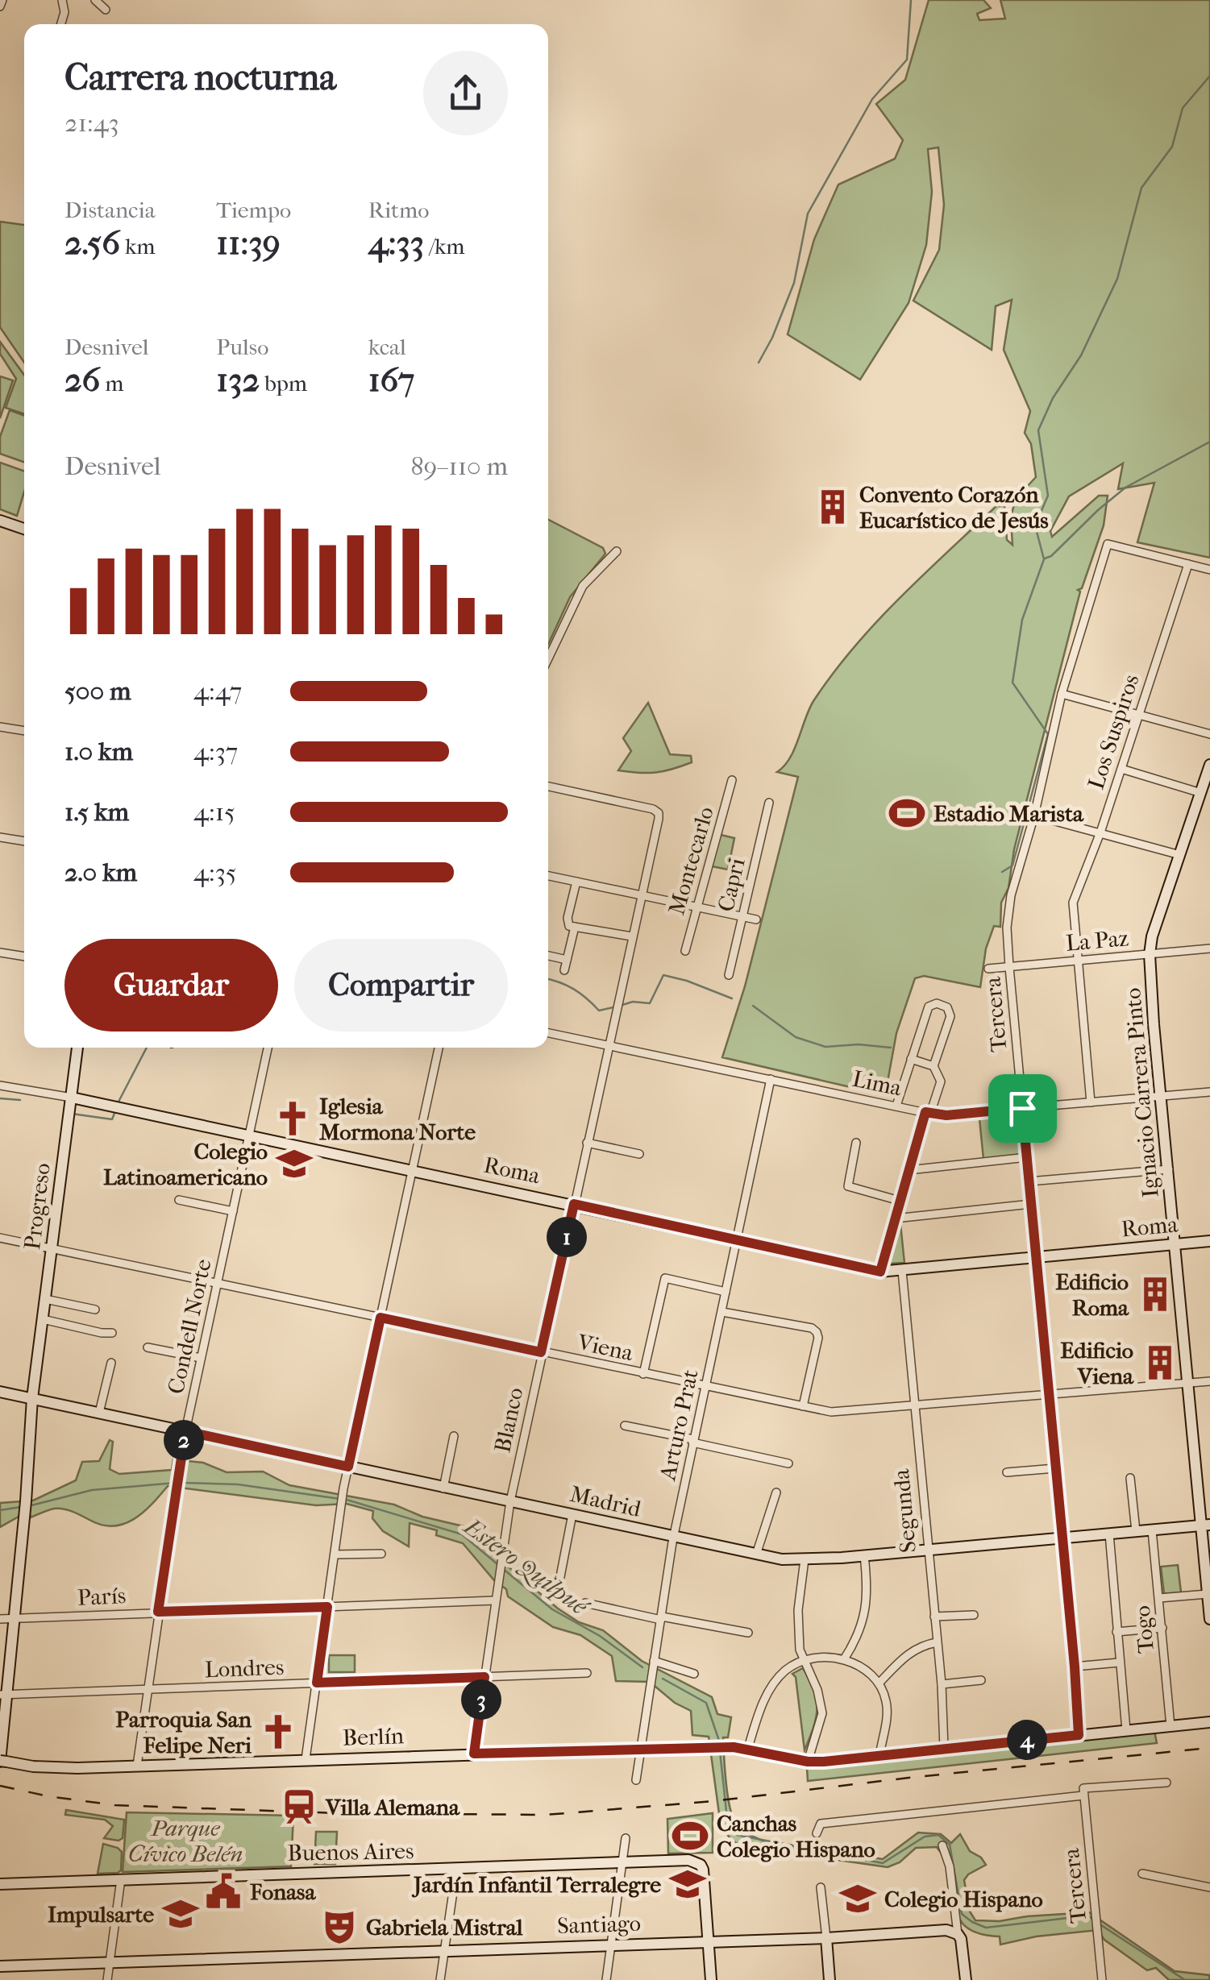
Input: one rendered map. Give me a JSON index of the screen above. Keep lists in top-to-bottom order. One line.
{"streets":{"street":["Los Suspiros","Montecarlo","Capri","La Paz","Tercera","Lima","Ignacio Carrera Pinto","Roma","Progreso","Condell Norte","Viena","Blanco","Arturo Prat","Madrid","Segunda","París","Togo","Londres","Berlín","Buenos Aires","Santiago"]},"crossings":[["Los Suspiros","La Paz"],["Los Suspiros","Tercera"],["Los Suspiros","Lima"],["La Paz","Tercera"],["La Paz","Ignacio Carrera Pinto"],["Tercera","Lima"],["Tercera","Roma"],["Tercera","Viena"],["Tercera","Madrid"],["Tercera","Berlín"],["Lima","Ignacio Carrera Pinto"],["Lima","Blanco"],["Lima","Arturo Prat"],["Ignacio Carrera Pinto","Roma"],["Ignacio Carrera Pinto","Viena"],["Ignacio Carrera Pinto","Madrid"],["Roma","Progreso"],["Roma","Condell Norte"],["Roma","Blanco"],["Roma","Arturo Prat"],["Roma","Segunda"],["Progreso","Viena"],["Progreso","Madrid"],["Progreso","París"],["Progreso","Londres"],["Progreso","Berlín"],["Condell Norte","Viena"],["Condell Norte","Madrid"],["Condell Norte","París"],["Condell Norte","Londres"],["Condell Norte","Berlín"],["Viena","Blanco"],["Viena","Arturo Prat"],["Viena","Segunda"],["Blanco","Madrid"],["Blanco","París"],["Blanco","Londres"],["Blanco","Berlín"],["Arturo Prat","Madrid"],["Arturo Prat","Berlín"],["Madrid","Segunda"],["Madrid","Togo"],["Segunda","Berlín"],["Togo","Berlín"],["Buenos Aires","Santiago"]],"water":["Estero Quilpué"],"parks":["Parque Cívico Belén"],"places":{"building":["Convento Corazón Eucarístico de Jesús","Edificio Roma","Edificio Viena"],"sports":["Estadio Marista","Canchas Colegio Hispano"],"church":["Iglesia Mormona Norte","Parroquia San Felipe Neri"],"school or university":["Colegio Latinoamericano","Jardín Infantil Terralegre","Colegio Hispano","Impulsarte"],"station":["Villa Alemana"],"public building":["Fonasa"],"theatre":["Gabriela Mistral"]},"page":{"heading":["Carrera nocturna","21:43"],"stats":[["Distancia","2.56 km"],["Tiempo","11:39"],["Ritmo","4:33 /km"],["Desnivel","26 m"],["Pulso","132 bpm"],["kcal","167"]],"chart":["Desnivel","89–110 m"],"list":[{"name":"500 m","note":"4:47"},{"name":"1.0 km","note":"4:37"},{"name":"1.5 km","note":"4:15"},{"name":"2.0 km","note":"4:35"}],"buttons":["Guardar","Compartir"],"pins":["1","2","3","4"]}}
